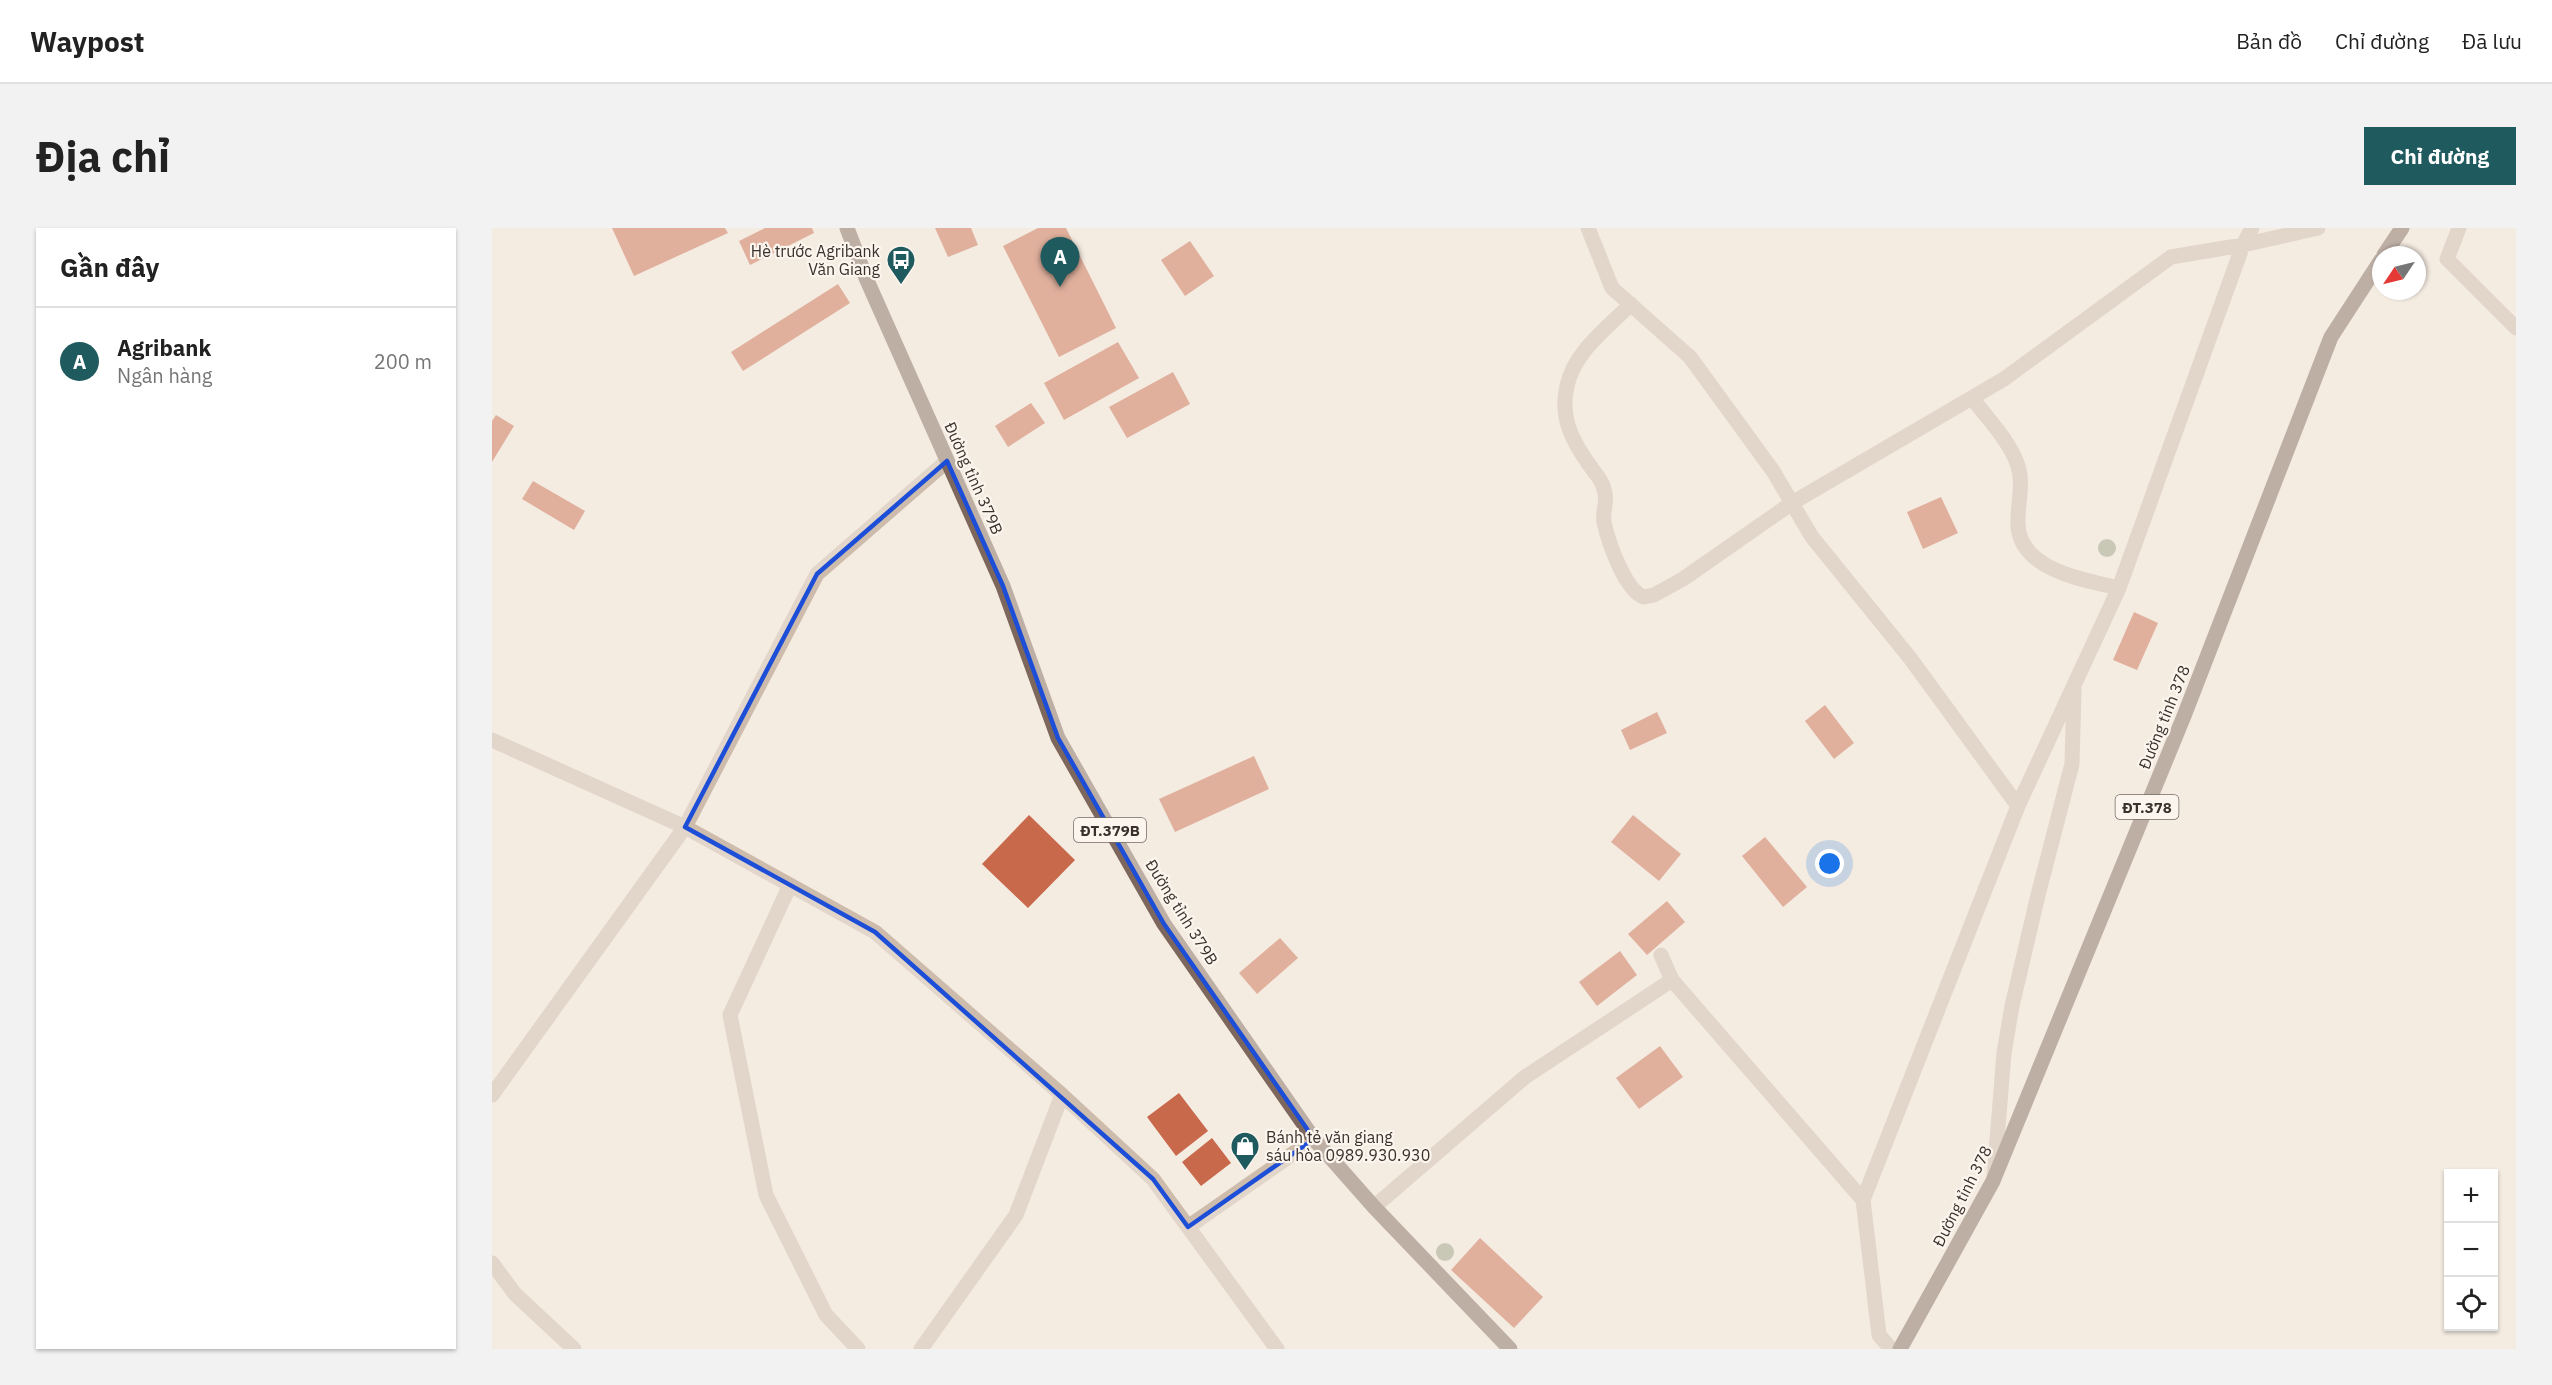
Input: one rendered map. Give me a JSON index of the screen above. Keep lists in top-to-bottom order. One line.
{"streets":{"main road":["Đường tỉnh 379B","Đường tỉnh 378","ĐT.378","ĐT.379B"]},"places":{"bus stop":["Hè trước Agribank Văn Giang"],"shop":["Bánh tẻ văn giang sáu hòa 0989.930.930"]},"north":"bottom left","page":{"header":"Waypost","nav":["Bản đồ","Chỉ đường","Đã lưu"],"buttons":"Chỉ đường","title":"Địa chỉ","heading":"Gần đây","pins":"A","list":[{"mark":"A","name":"Agribank","note":"Ngân hàng","value":"200 m"}],"map_buttons":["+","−"]}}
